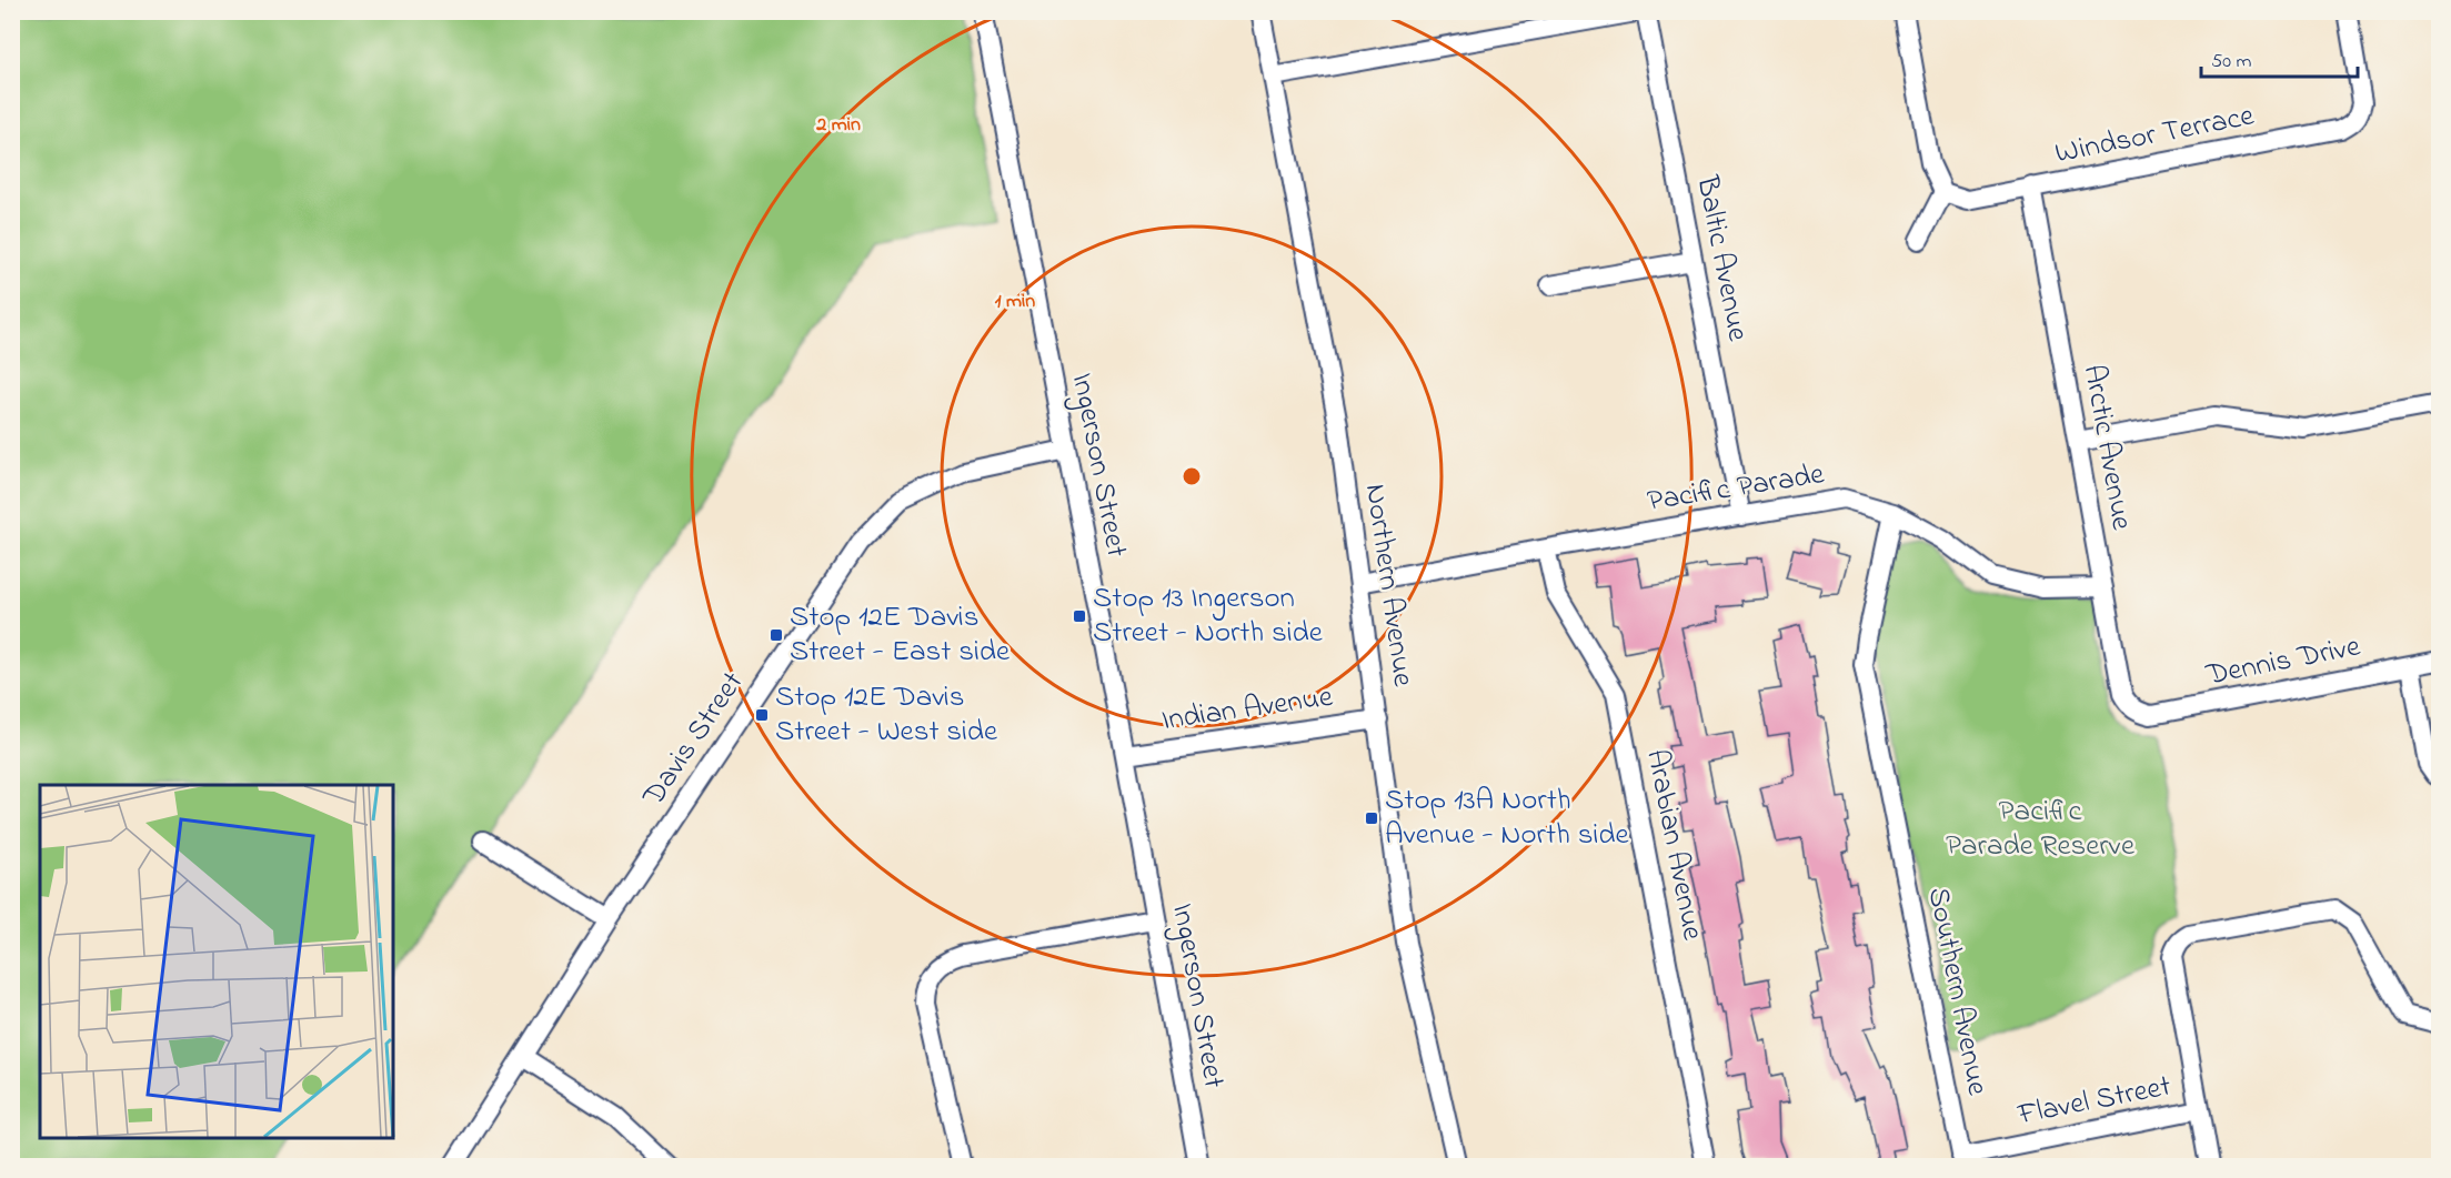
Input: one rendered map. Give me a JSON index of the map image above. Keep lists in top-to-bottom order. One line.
{"streets":{"street":["Windsor Terrace","Baltic Avenue","Arctic Avenue","Ingerson Street","Pacific Parade","Northern Avenue","Dennis Drive","Indian Avenue","Davis Street","Arabian Avenue","Southern Avenue","Flavel Street"]},"crossings":[["Windsor Terrace","Arctic Avenue"],["Baltic Avenue","Pacific Parade"],["Arctic Avenue","Pacific Parade"],["Arctic Avenue","Dennis Drive"],["Ingerson Street","Indian Avenue"],["Ingerson Street","Davis Street"],["Pacific Parade","Northern Avenue"],["Pacific Parade","Arabian Avenue"],["Pacific Parade","Southern Avenue"],["Northern Avenue","Indian Avenue"],["Southern Avenue","Flavel Street"]],"parks":["Pacific Parade Reserve"],"places":{"transit":["Stop 13 Ingerson Street - North side","Stop 12E Davis Street - East side","Stop 12E Davis Street - West side","Stop 13A North Avenue - North side"]},"scale_bar":"50 m","rings":["2 min","1 min"]}
